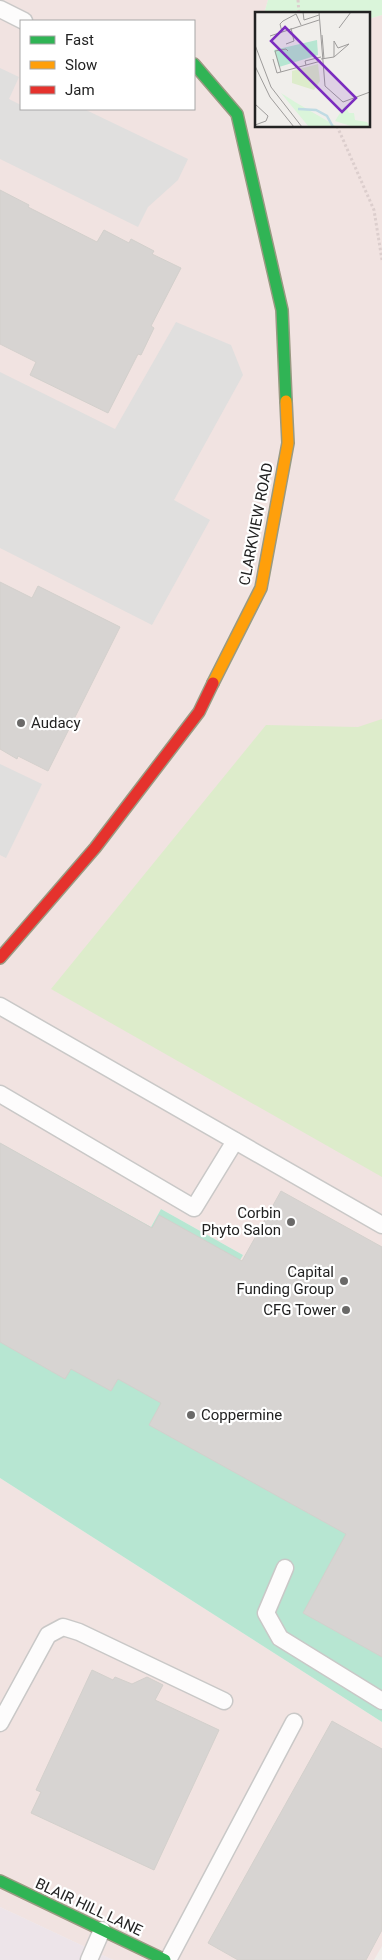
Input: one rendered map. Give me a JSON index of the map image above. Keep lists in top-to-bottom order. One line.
{"streets":{"street":["CLARKVIEW ROAD","BLAIR HILL LANE"]},"places":["Audacy","Corbin Phyto Salon","Capital Funding Group","CFG Tower","Coppermine"],"legend":["Fast","Slow","Jam"]}
